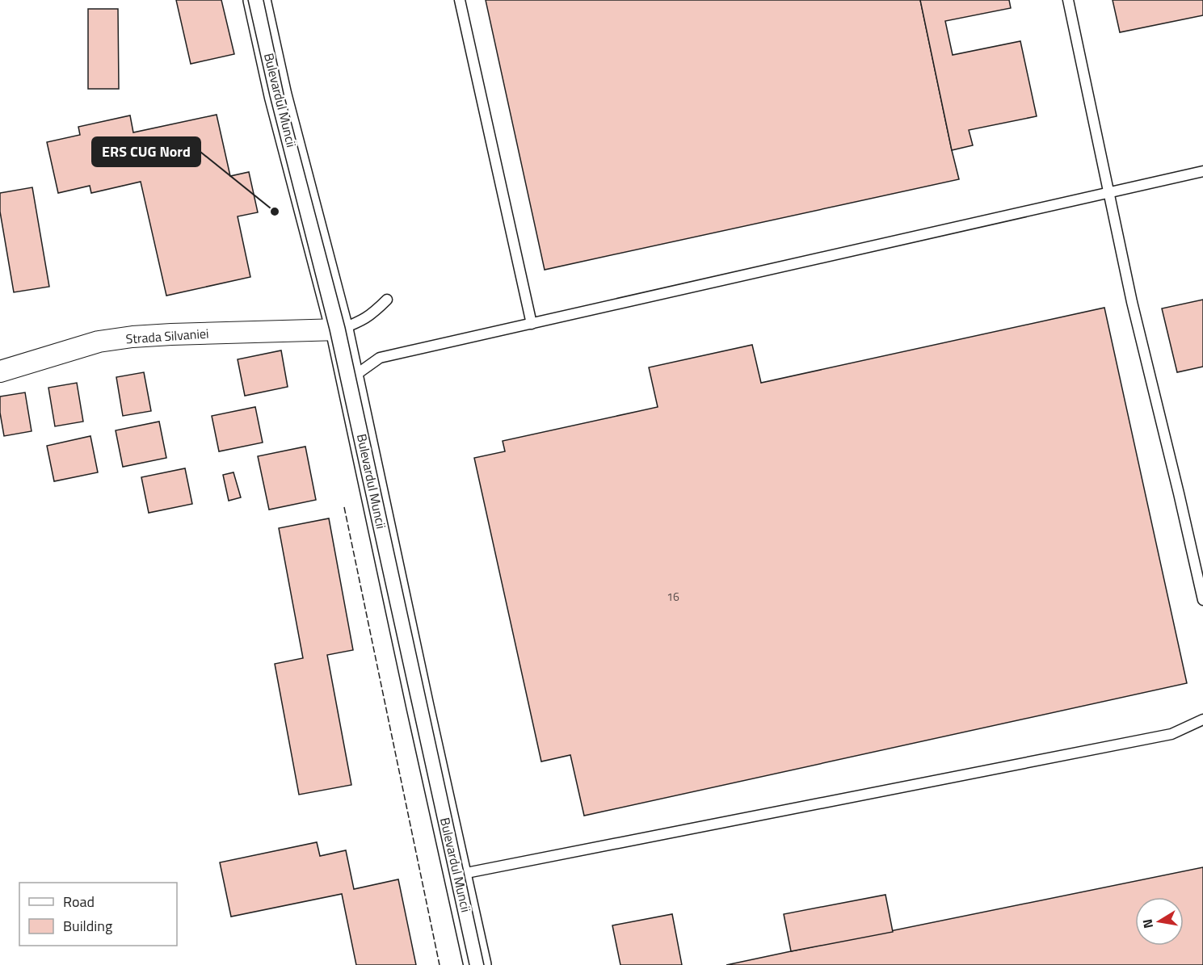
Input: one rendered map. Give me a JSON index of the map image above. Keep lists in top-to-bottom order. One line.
{"streets":{"main road":["Bulevardul Muncii"],"street":["Strada Silvaniei"]},"crossings":[["Bulevardul Muncii","Strada Silvaniei"]],"places":["ERS CUG Nord"],"house_numbers":["16"],"legend":["Road","Building"],"north":"left"}
